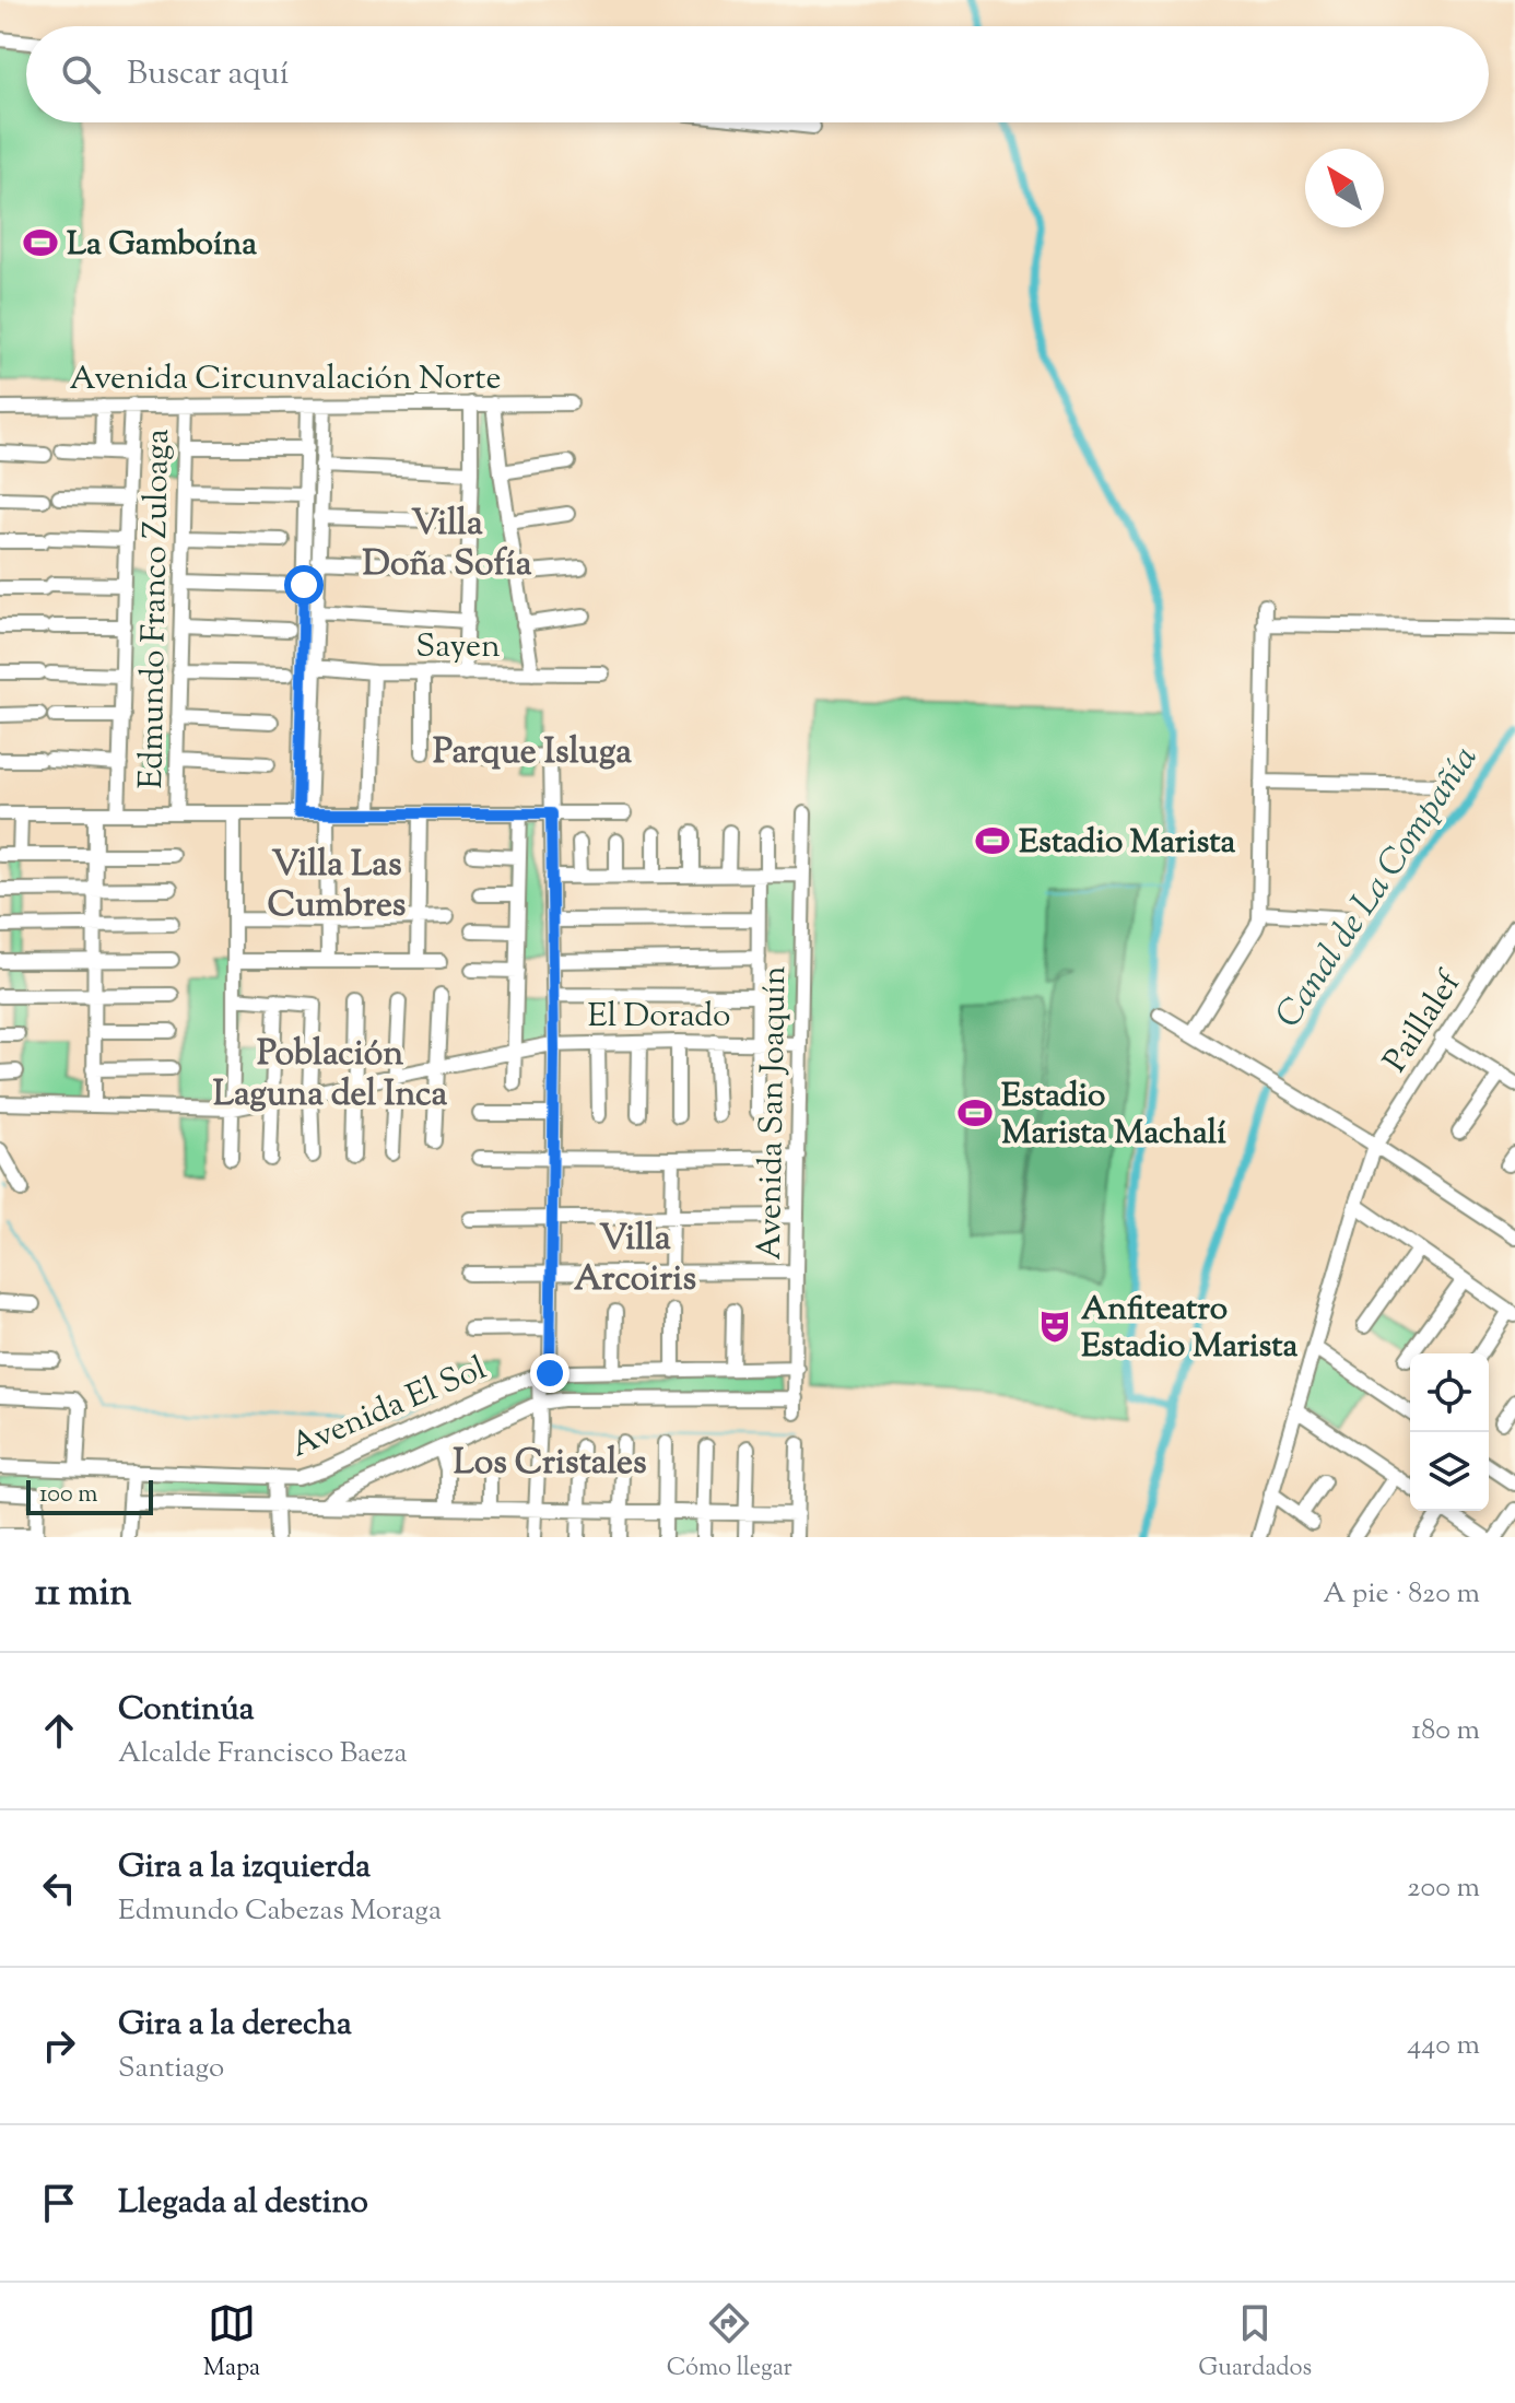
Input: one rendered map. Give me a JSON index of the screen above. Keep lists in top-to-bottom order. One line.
{"streets":{"street":["Avenida Circunvalación Norte","Edmundo Franco Zuloaga","Sayen","El Dorado","Paillalef","Avenida San Joaquín","Avenida El Sol"]},"crossings":[["Avenida Circunvalación Norte","Edmundo Franco Zuloaga"],["El Dorado","Avenida San Joaquín"],["Avenida San Joaquín","Avenida El Sol"]],"districts":["Villa Doña Sofía","Parque Isluga","Villa Las Cumbres","Población Laguna del Inca","Villa Arcoiris","Los Cristales"],"water":["Canal de La Compañía"],"places":{"sports":["La Gamboína","Estadio Marista","Estadio Marista Machalí"],"theatre":["Anfiteatro Estadio Marista"]},"scale_bar":"100 m","north":"top left","page":{"search":"Buscar aquí","scale":"100 m","heading":["11 min","A pie · 820 m"],"list":[["Continúa","Alcalde Francisco Baeza","180 m"],["Gira a la izquierda","Edmundo Cabezas Moraga","200 m"],["Gira a la derecha","Santiago","440 m"],"Llegada al destino"],"nav":["Mapa","Cómo llegar","Guardados"]}}
